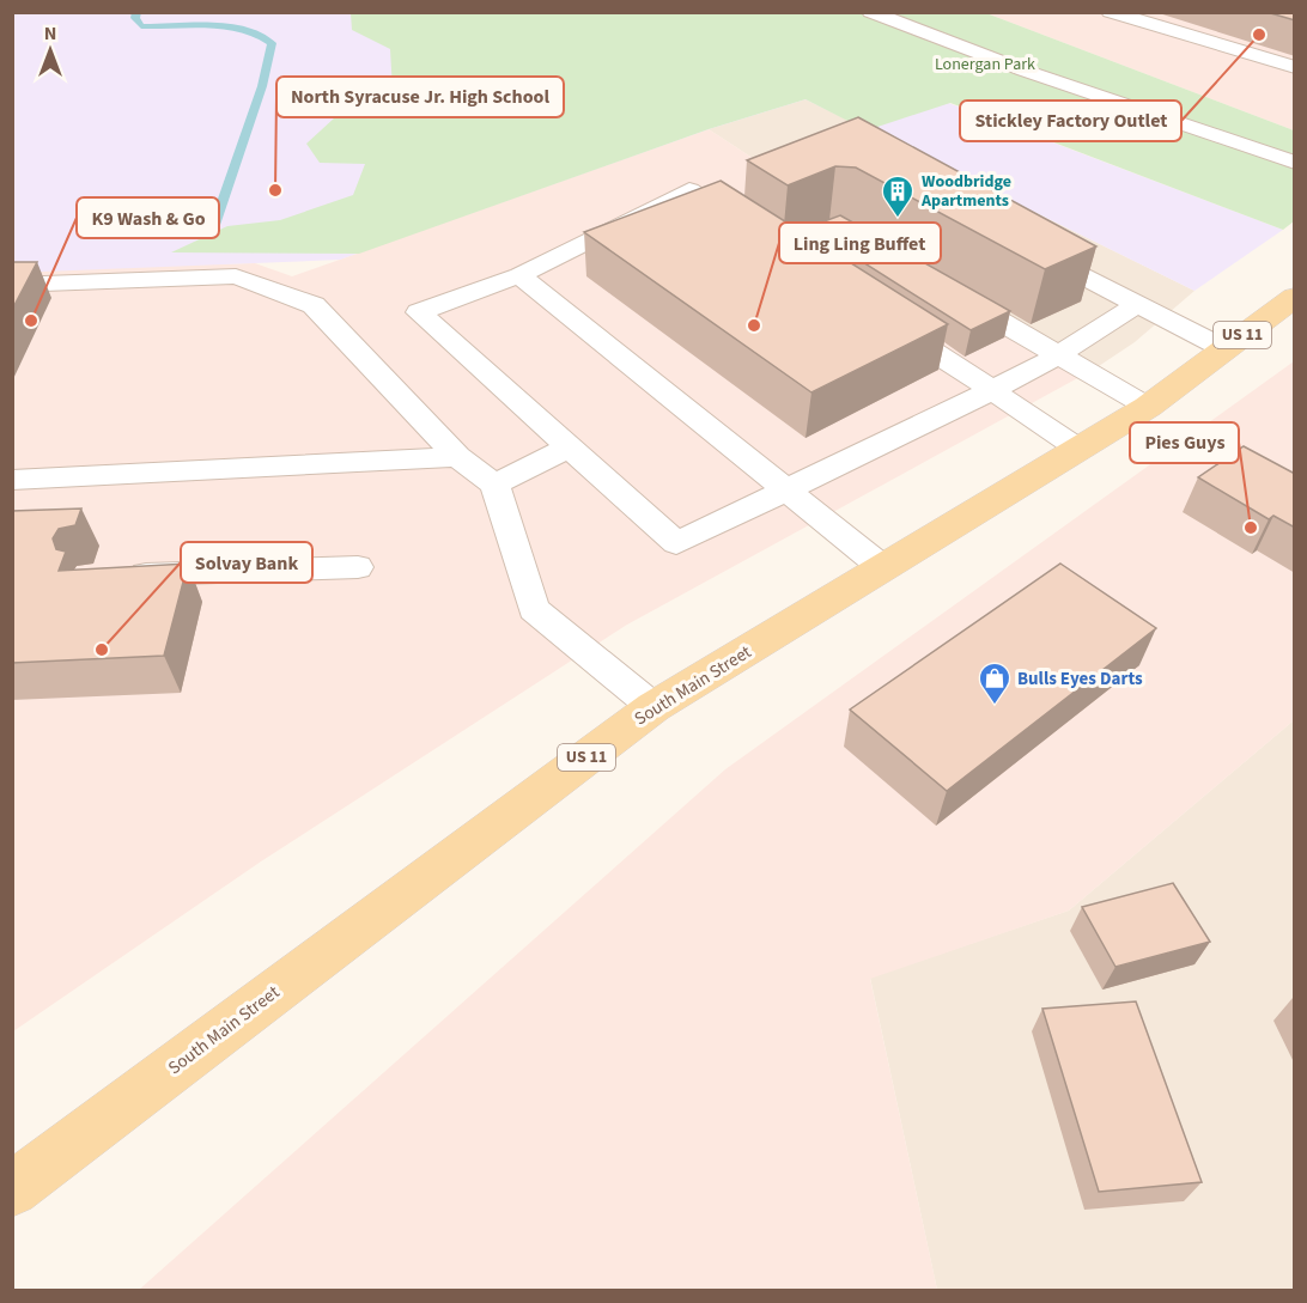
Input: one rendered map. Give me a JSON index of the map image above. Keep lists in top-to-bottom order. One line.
{"streets":{"main road":["US 11","South Main Street"]},"parks":["Lonergan Park"],"places":{"other":["Stickley Factory Outlet","North Syracuse Jr. High School","K9 Wash & Go","Ling Ling Buffet","Pies Guys","Solvay Bank"],"building":["Woodbridge Apartments"],"shop":["Bulls Eyes Darts"]},"north":"top"}
